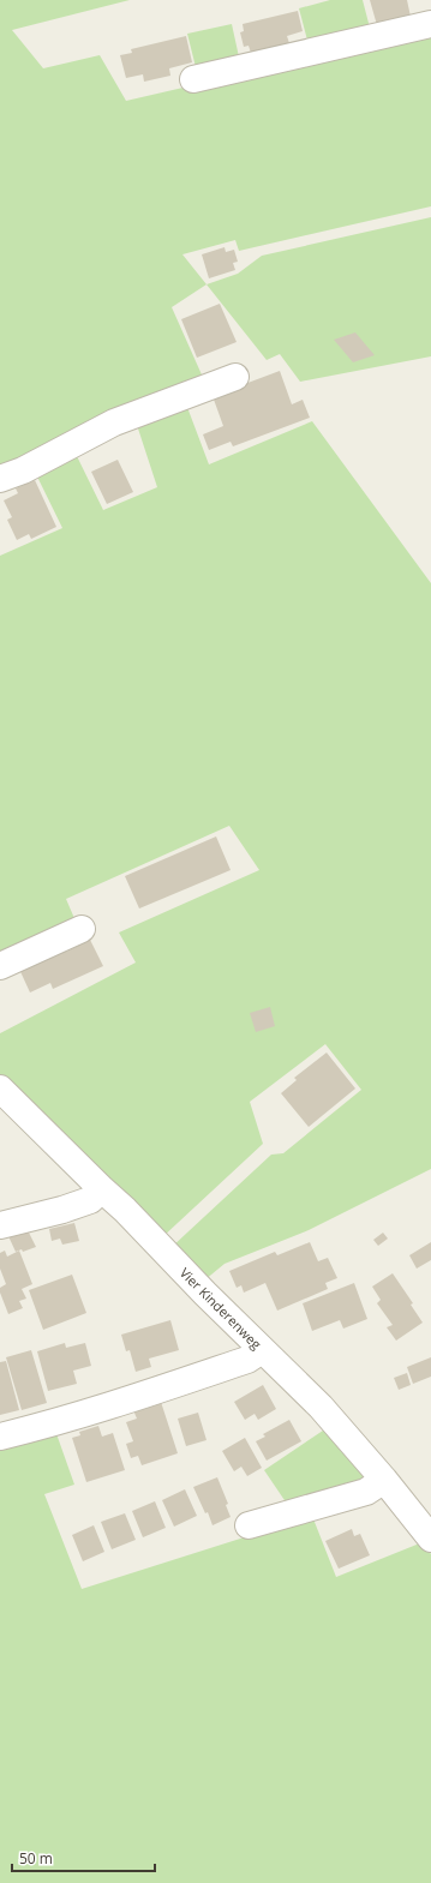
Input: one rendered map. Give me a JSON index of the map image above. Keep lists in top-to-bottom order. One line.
{"streets":{"street":["Vier Kinderenweg"]},"scale_bar":"50 m"}
